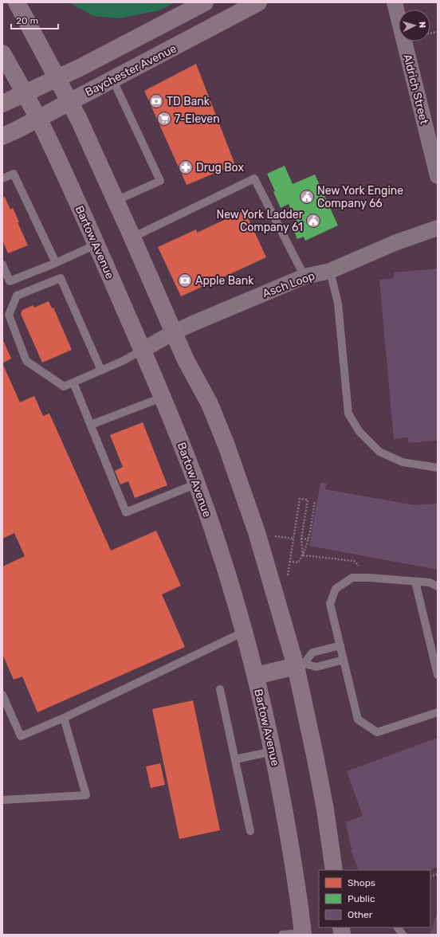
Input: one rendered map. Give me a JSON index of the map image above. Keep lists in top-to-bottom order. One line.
{"streets":{"main road":["Baychester Avenue","Bartow Avenue"],"street":["Aldrich Street","Asch Loop"]},"crossings":[["Baychester Avenue","Bartow Avenue"],["Bartow Avenue","Asch Loop"]],"places":{"bank":["TD Bank","Apple Bank"],"supermarket":["7-Eleven"],"pharmacy":["Drug Box"],"public building":["New York Engine Company 66","New York Ladder Company 61"]},"legend":["Shops","Public","Other"],"scale_bar":"20 m","north":"right"}
